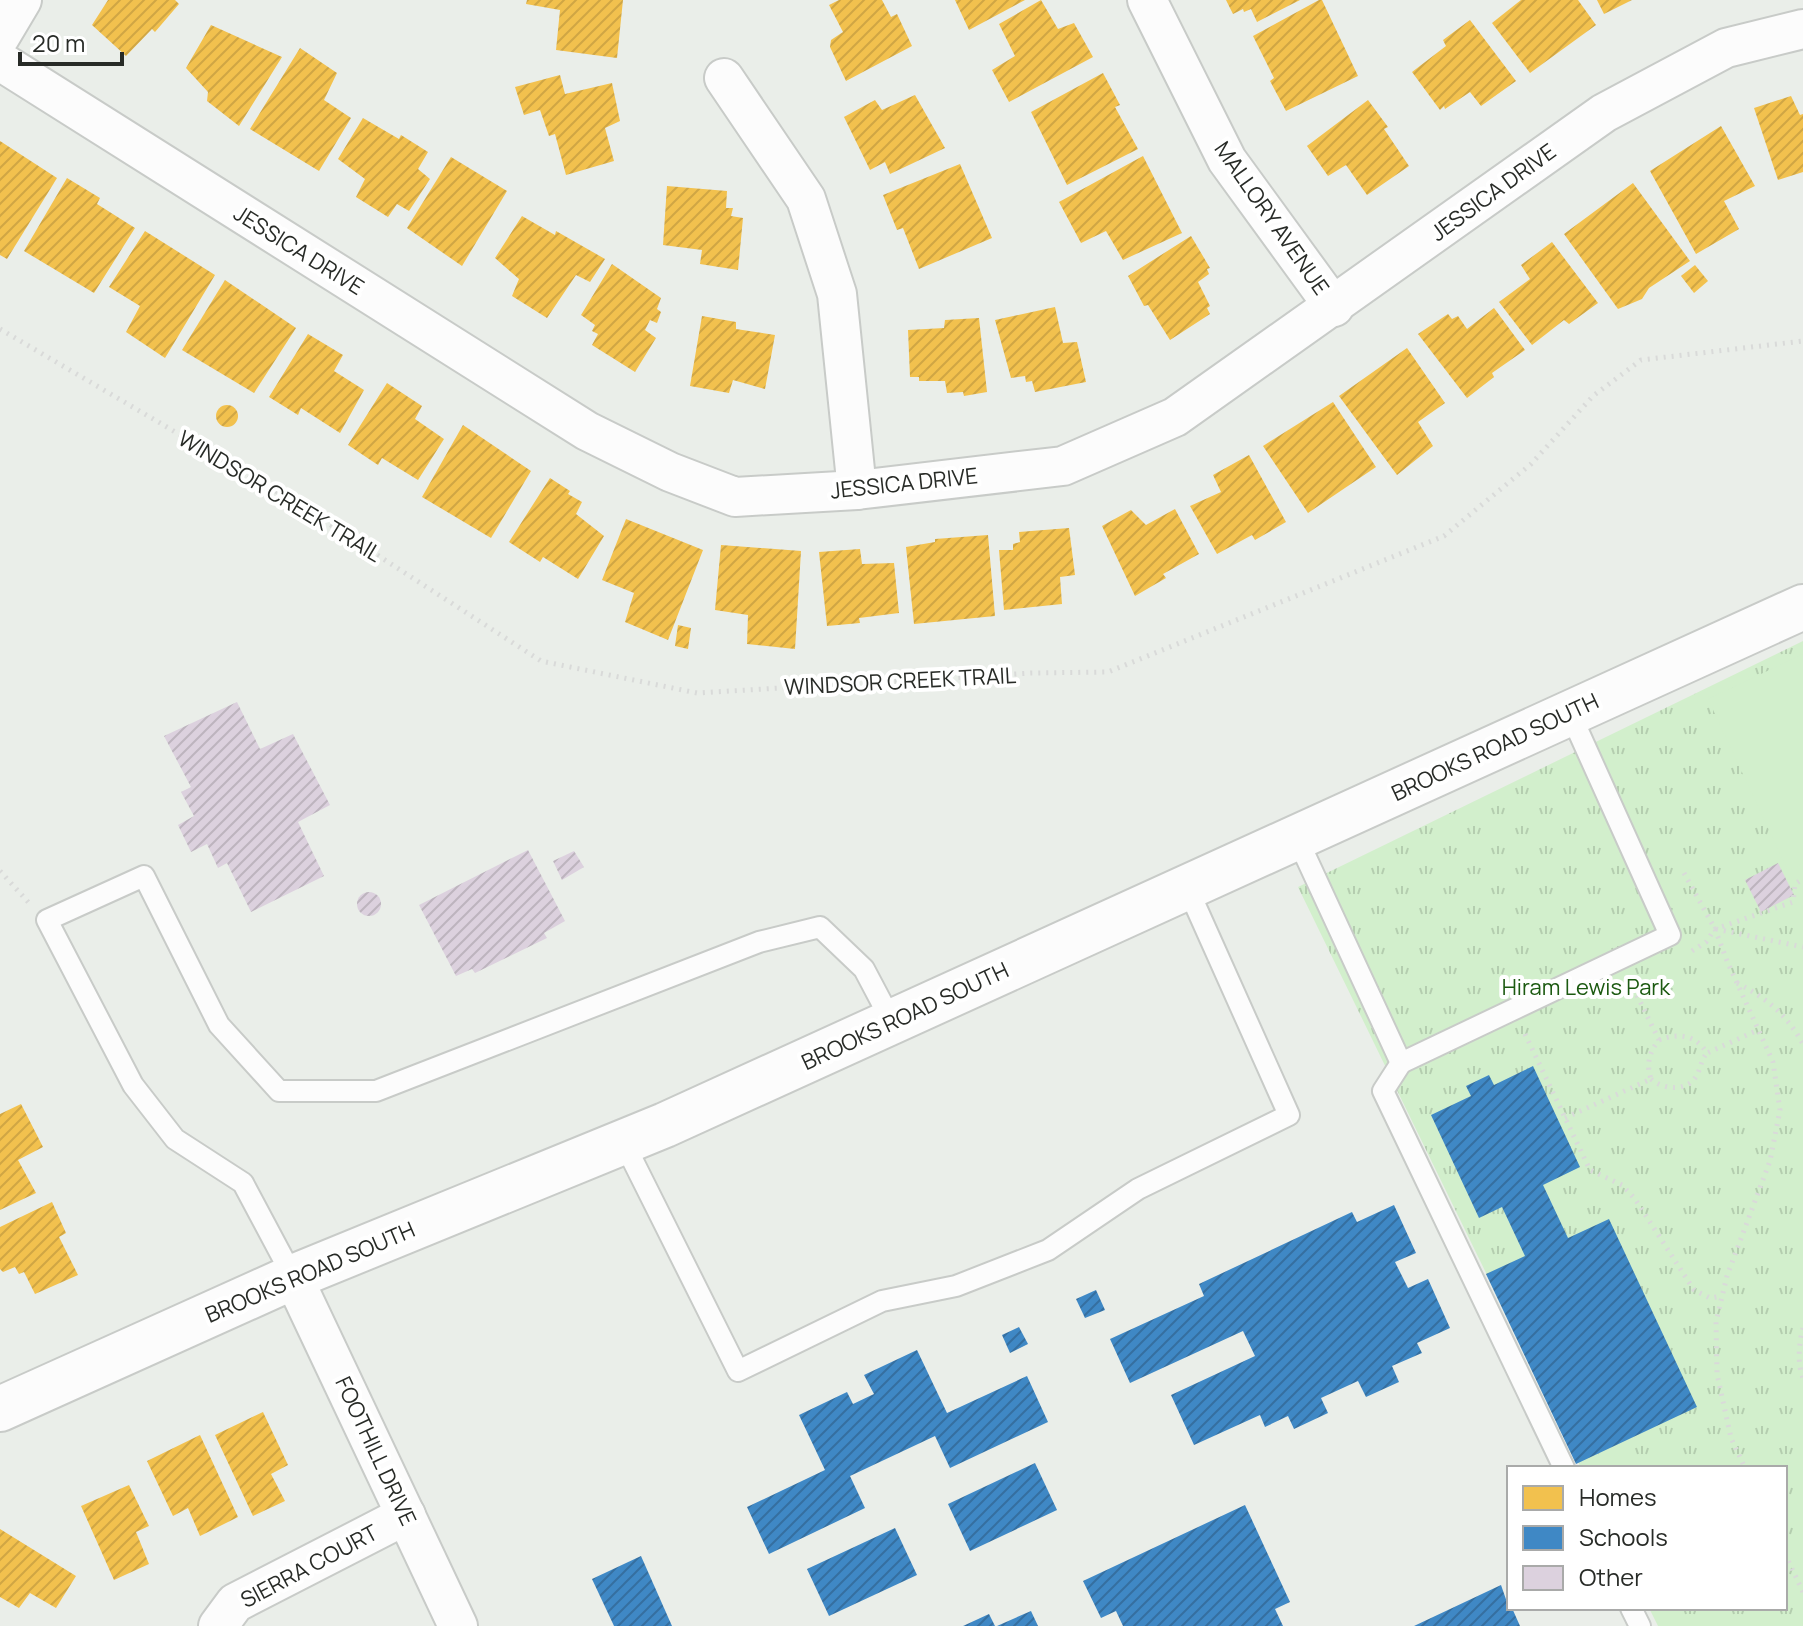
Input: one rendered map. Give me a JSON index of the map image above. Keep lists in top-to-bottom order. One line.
{"streets":{"street":["JESSICA DRIVE","MALLORY AVENUE","BROOKS ROAD SOUTH","FOOTHILL DRIVE","SIERRA COURT"],"path":["WINDSOR CREEK TRAIL"]},"crossings":[["JESSICA DRIVE","MALLORY AVENUE"],["BROOKS ROAD SOUTH","FOOTHILL DRIVE"],["FOOTHILL DRIVE","SIERRA COURT"]],"parks":["Hiram Lewis Park"],"legend":["Homes","Schools","Other"],"scale_bar":"20 m"}
